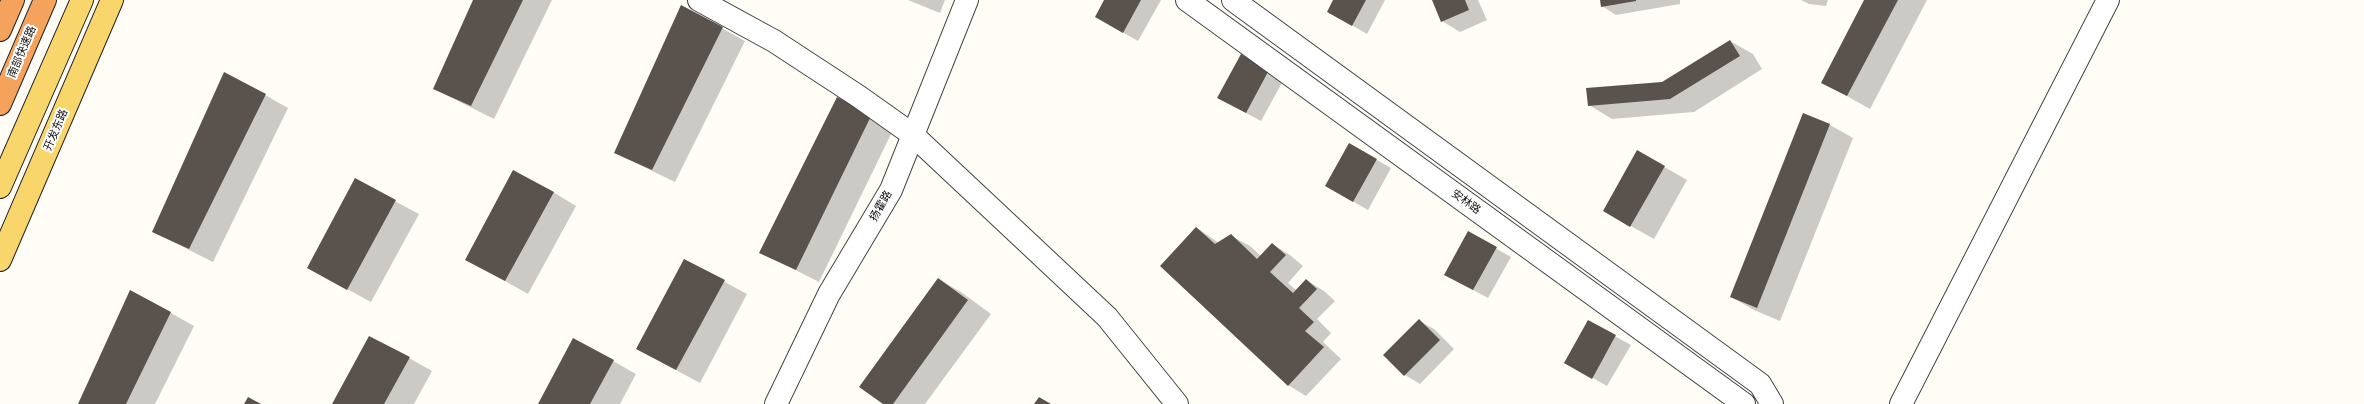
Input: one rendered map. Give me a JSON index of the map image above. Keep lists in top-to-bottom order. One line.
{"streets":{"highway":["南部快速路"],"main road":["开发东路"],"street":["安林路","扬霍路"]}}
